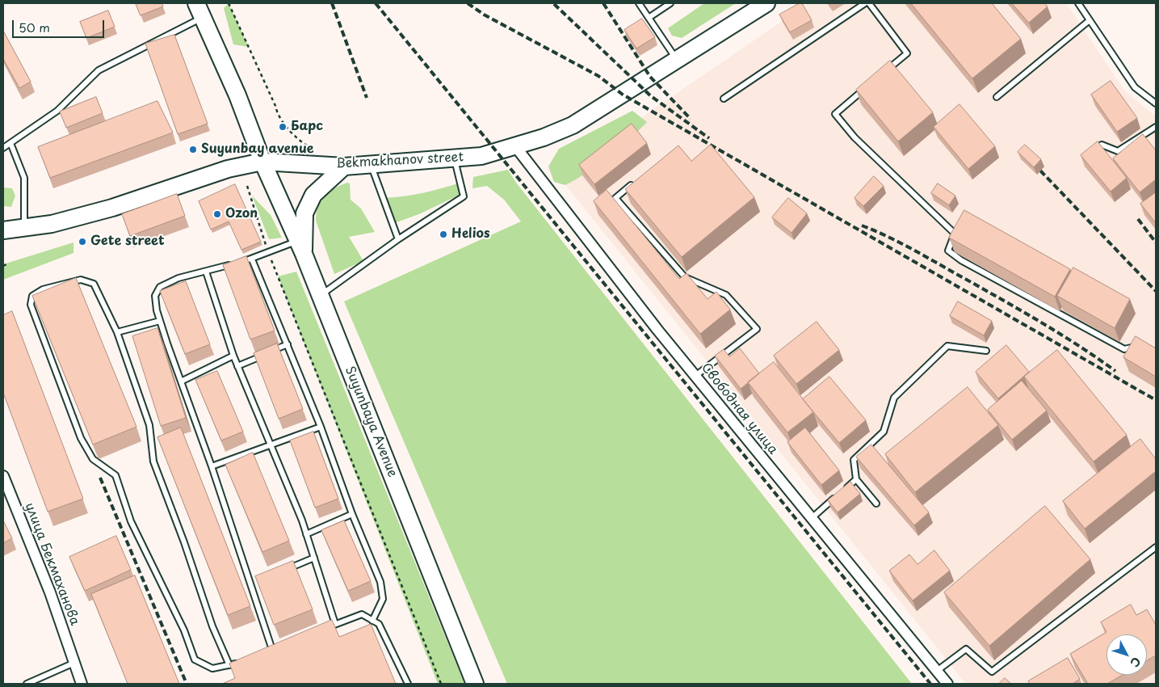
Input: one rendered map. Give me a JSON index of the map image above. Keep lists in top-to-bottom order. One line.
{"streets":{"main road":["Bekmakhanov street","Suyunbaya Avenue"],"street":["Свободная улица","улица Бекмаханова"]},"crossings":[["Bekmakhanov street","Свободная улица"],["Bekmakhanov street","Suyunbaya Avenue"]],"places":["Барс","Suyunbay avenue","Ozon","Helios","Gete street"],"scale_bar":"50 m","north":"bottom right"}
